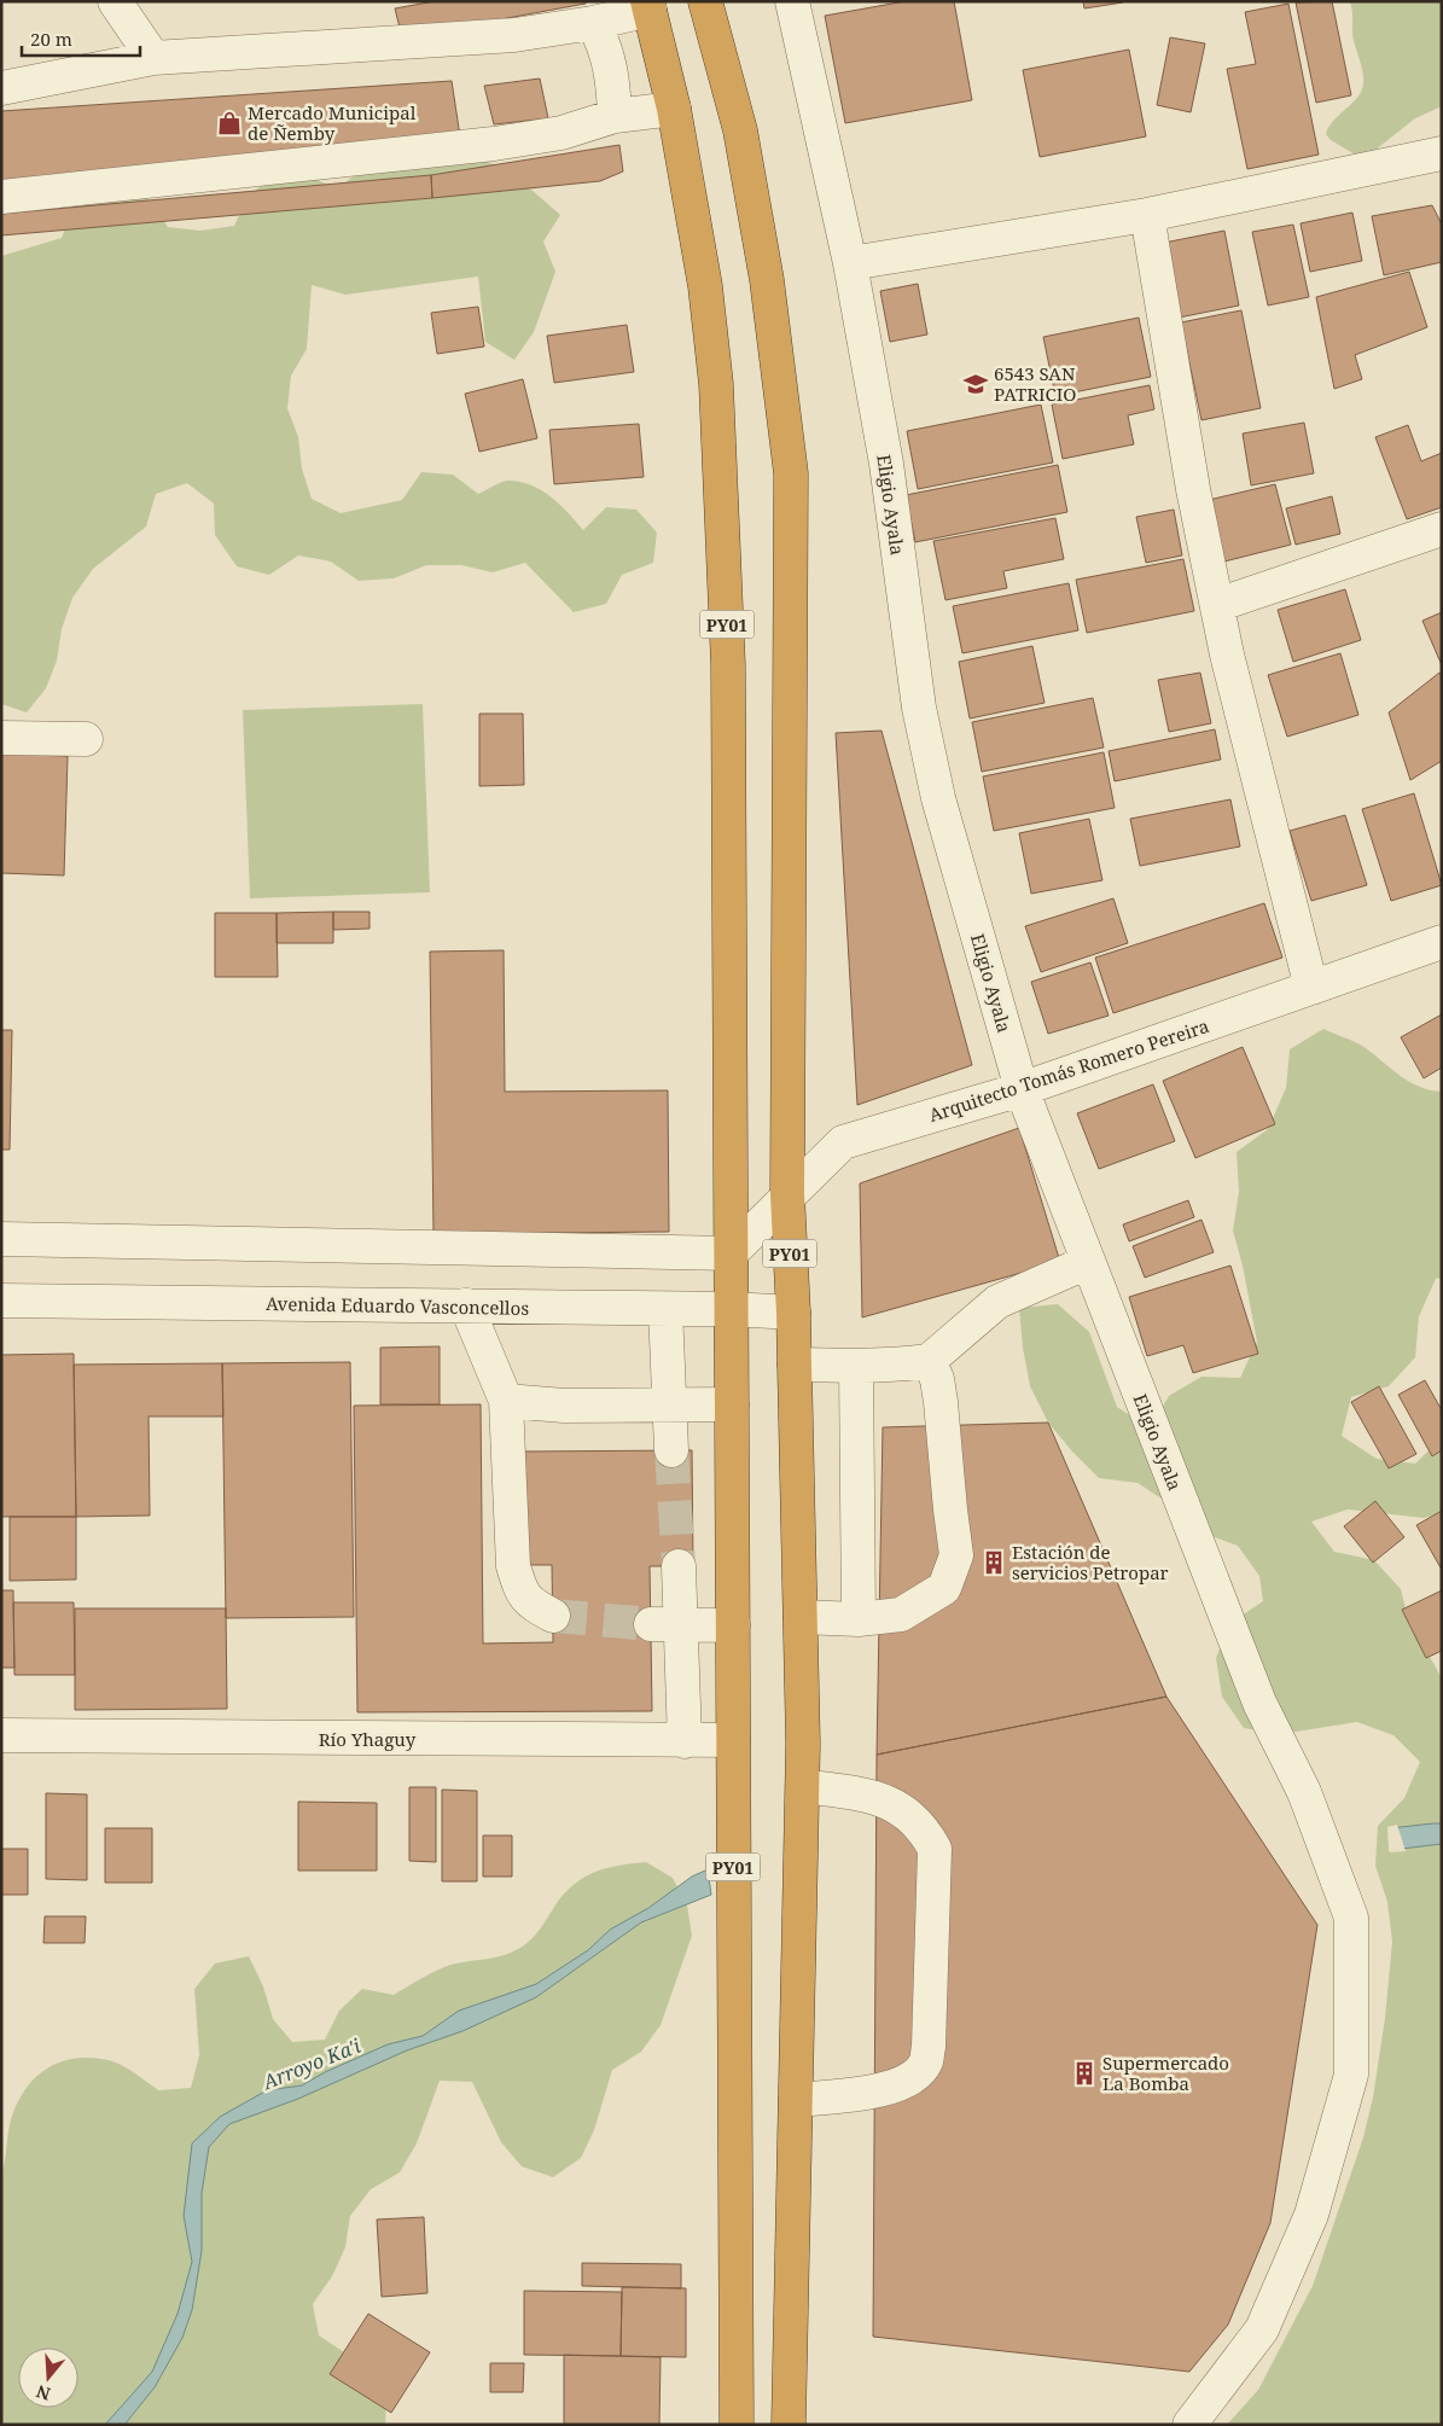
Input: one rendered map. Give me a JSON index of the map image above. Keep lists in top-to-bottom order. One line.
{"streets":{"highway":["PY01"],"street":["Eligio Ayala","Arquitecto Tomás Romero Pereira","Avenida Eduardo Vasconcellos","Río Yhaguy"]},"crossings":[["Eligio Ayala","Arquitecto Tomás Romero Pereira"],["PY01","Arquitecto Tomás Romero Pereira"],["PY01","Avenida Eduardo Vasconcellos"],["PY01","Río Yhaguy"]],"water":["Arroyo Ka'i"],"places":{"shop":["Mercado Municipal de Ñemby"],"school or university":["6543 SAN PATRICIO"],"building":["Estación de servicios Petropar","Supermercado La Bomba"]},"scale_bar":"20 m","north":"bottom"}
